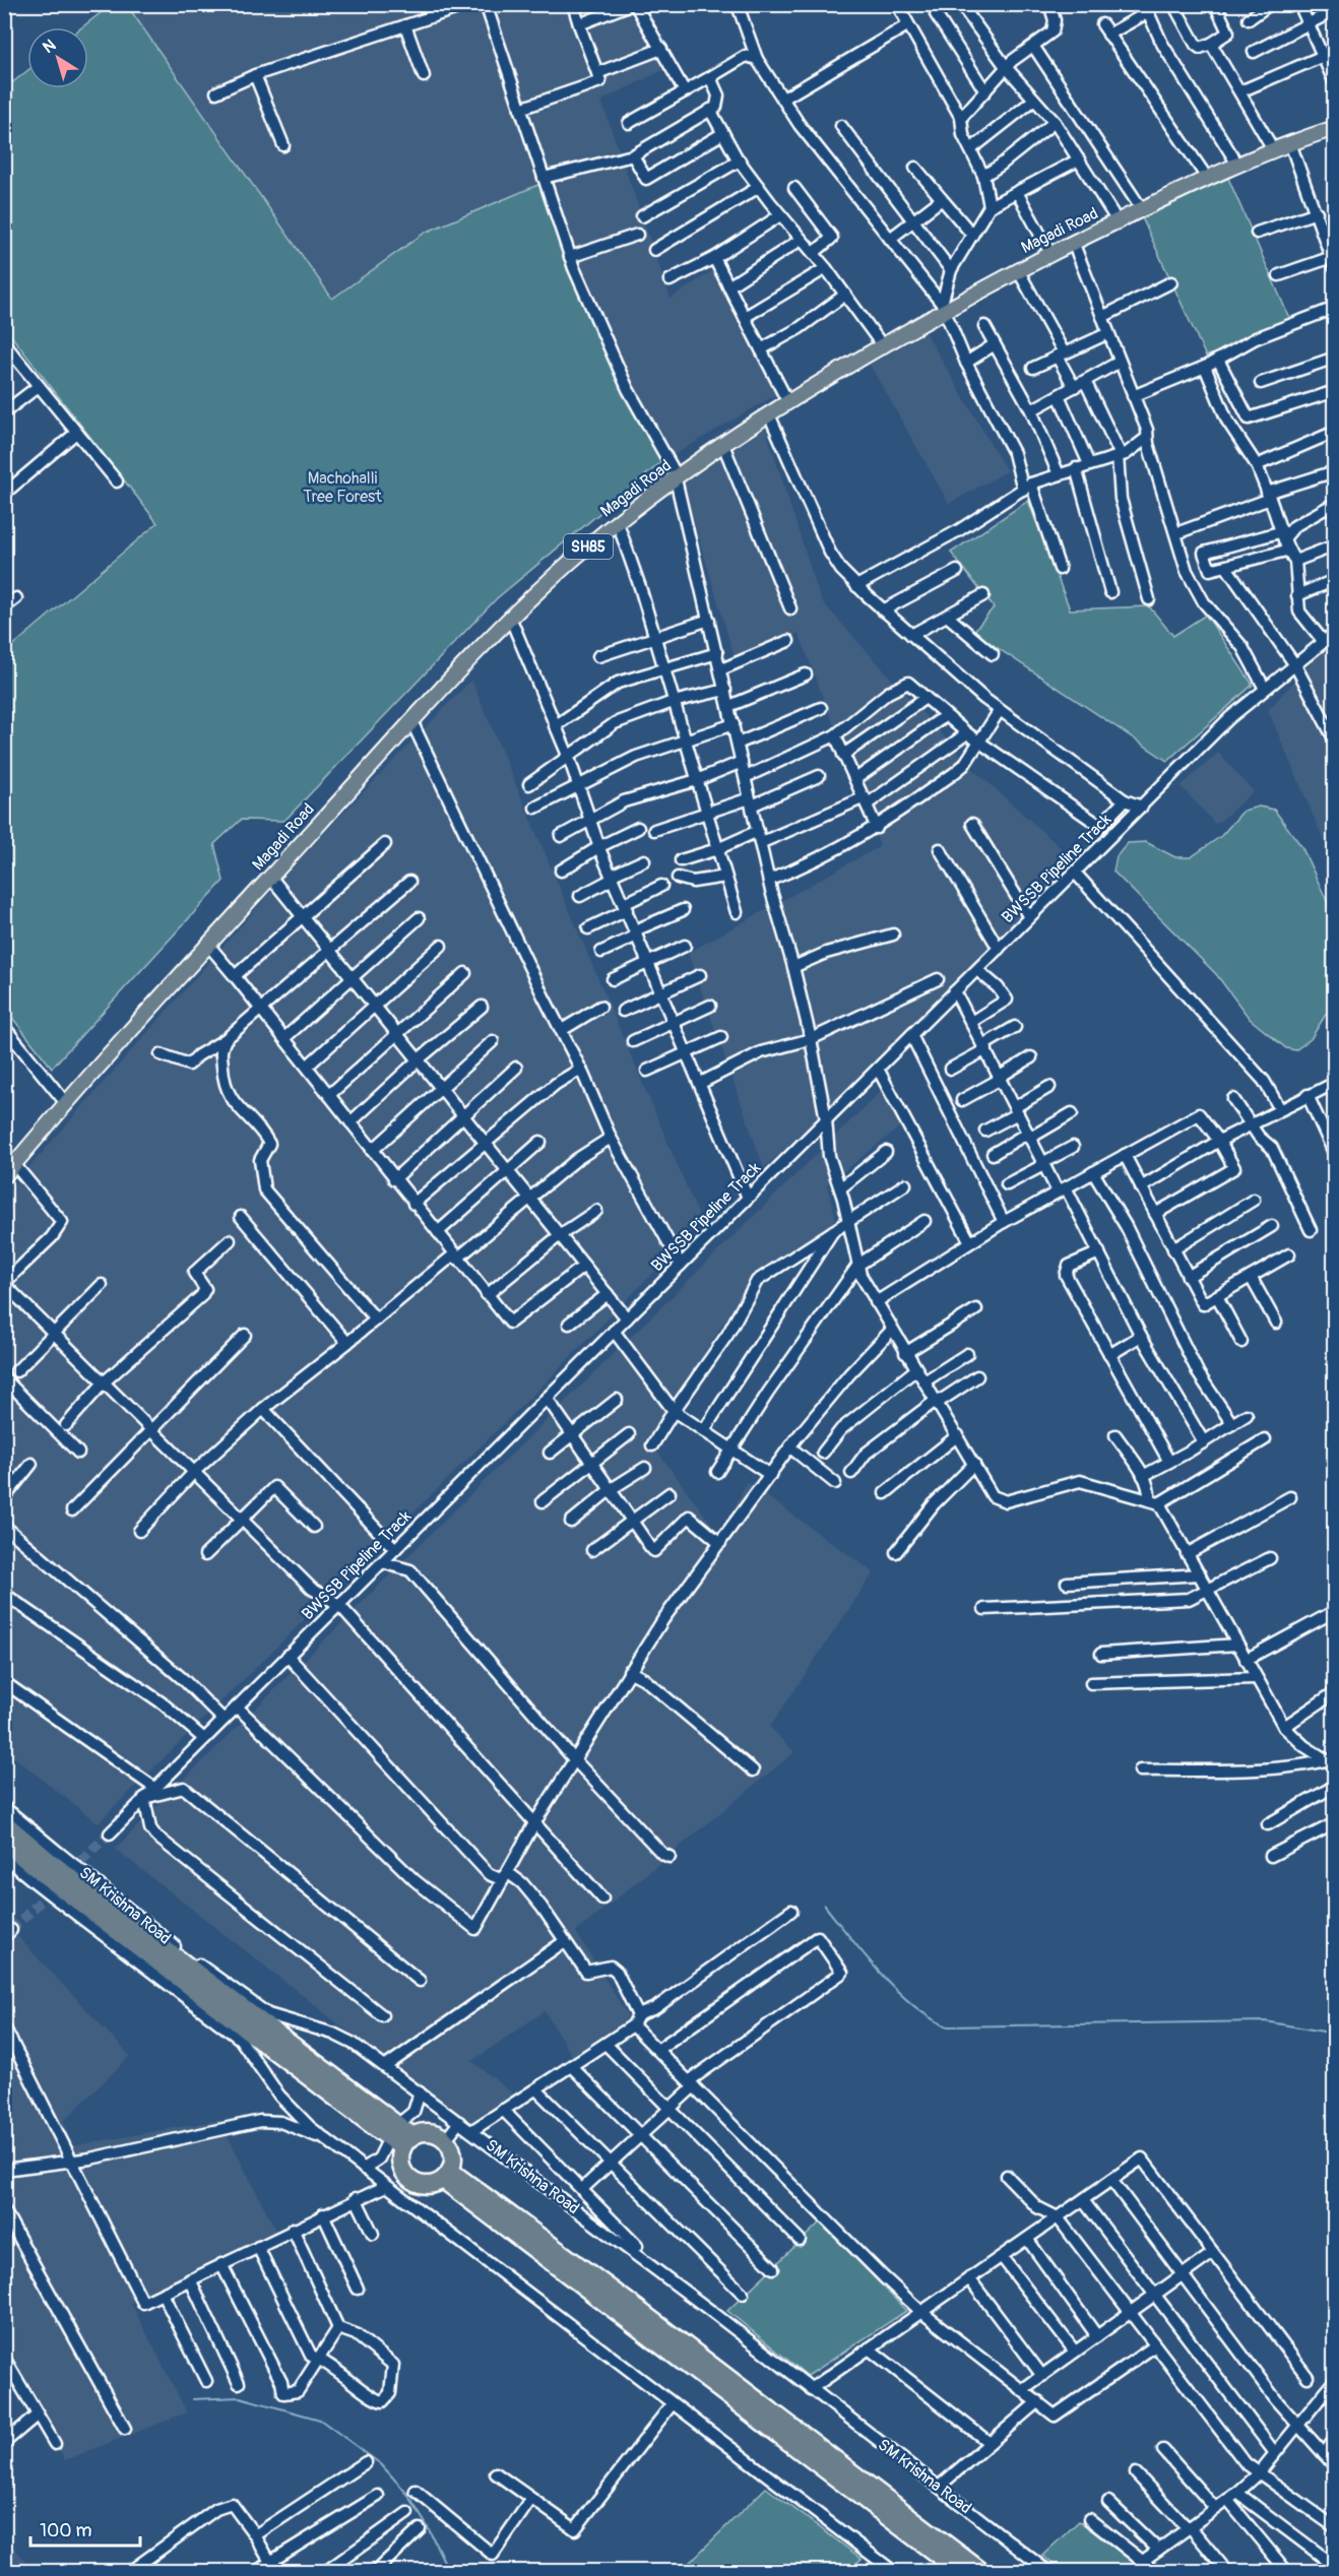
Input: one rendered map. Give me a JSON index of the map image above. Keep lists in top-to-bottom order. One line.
{"streets":{"highway":["SM Krishna Road"],"main road":["Magadi Road","SH85"],"street":["BWSSB Pipeline Track"]},"parks":["Machohalli Tree Forest"],"scale_bar":"100 m","north":"top left"}
